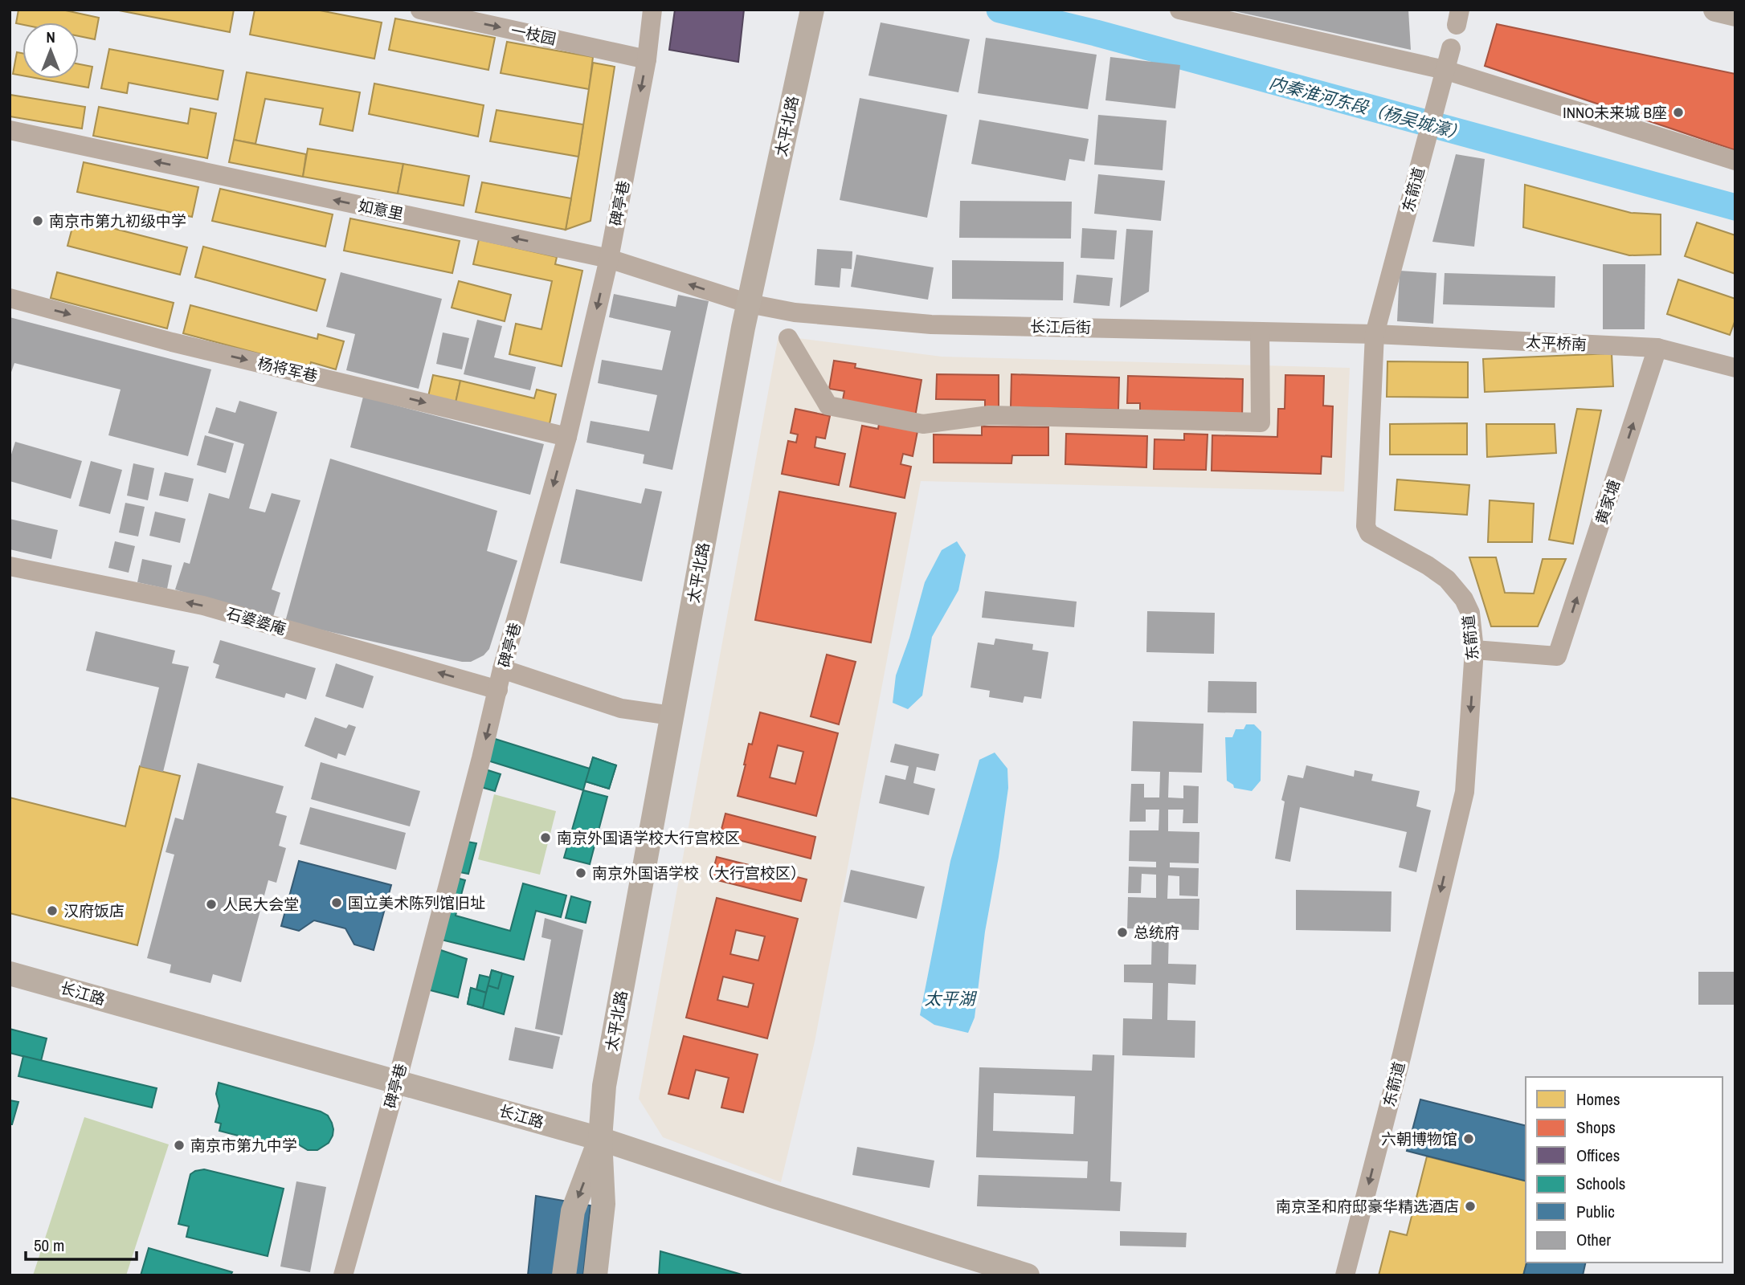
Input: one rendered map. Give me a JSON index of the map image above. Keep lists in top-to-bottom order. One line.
{"streets":{"main road":["太平北路","长江路"],"street":["一枝园","东箭道","碑亭巷","如意里","长江后街","太平桥南","杨将军巷","黄家塘","石婆婆庵"]},"crossings":[["一枝园","碑亭巷"],["太平北路","如意里"],["太平北路","长江后街"],["太平北路","长江路"],["东箭道","长江后街"],["东箭道","太平桥南"],["东箭道","黄家塘"],["碑亭巷","如意里"],["碑亭巷","杨将军巷"],["碑亭巷","石婆婆庵"],["碑亭巷","长江路"],["如意里","长江后街"],["长江后街","太平桥南"],["太平桥南","黄家塘"]],"one_way":["一枝园","东箭道","碑亭巷","如意里","杨将军巷","黄家塘","石婆婆庵"],"water":["内秦淮河东段（杨吴城濠）","太平湖"],"places":["INNO未来城 B座","南京市第九初级中学","南京外国语学校大行宫校区","南京外国语学校（大行宫校区）","国立美术陈列馆旧址","人民大会堂","汉府饭店","总统府","六朝博物馆","南京市第九中学","南京圣和府邸豪华精选酒店"],"legend":["Homes","Shops","Offices","Schools","Public","Other"],"scale_bar":"50 m","north":"top"}
